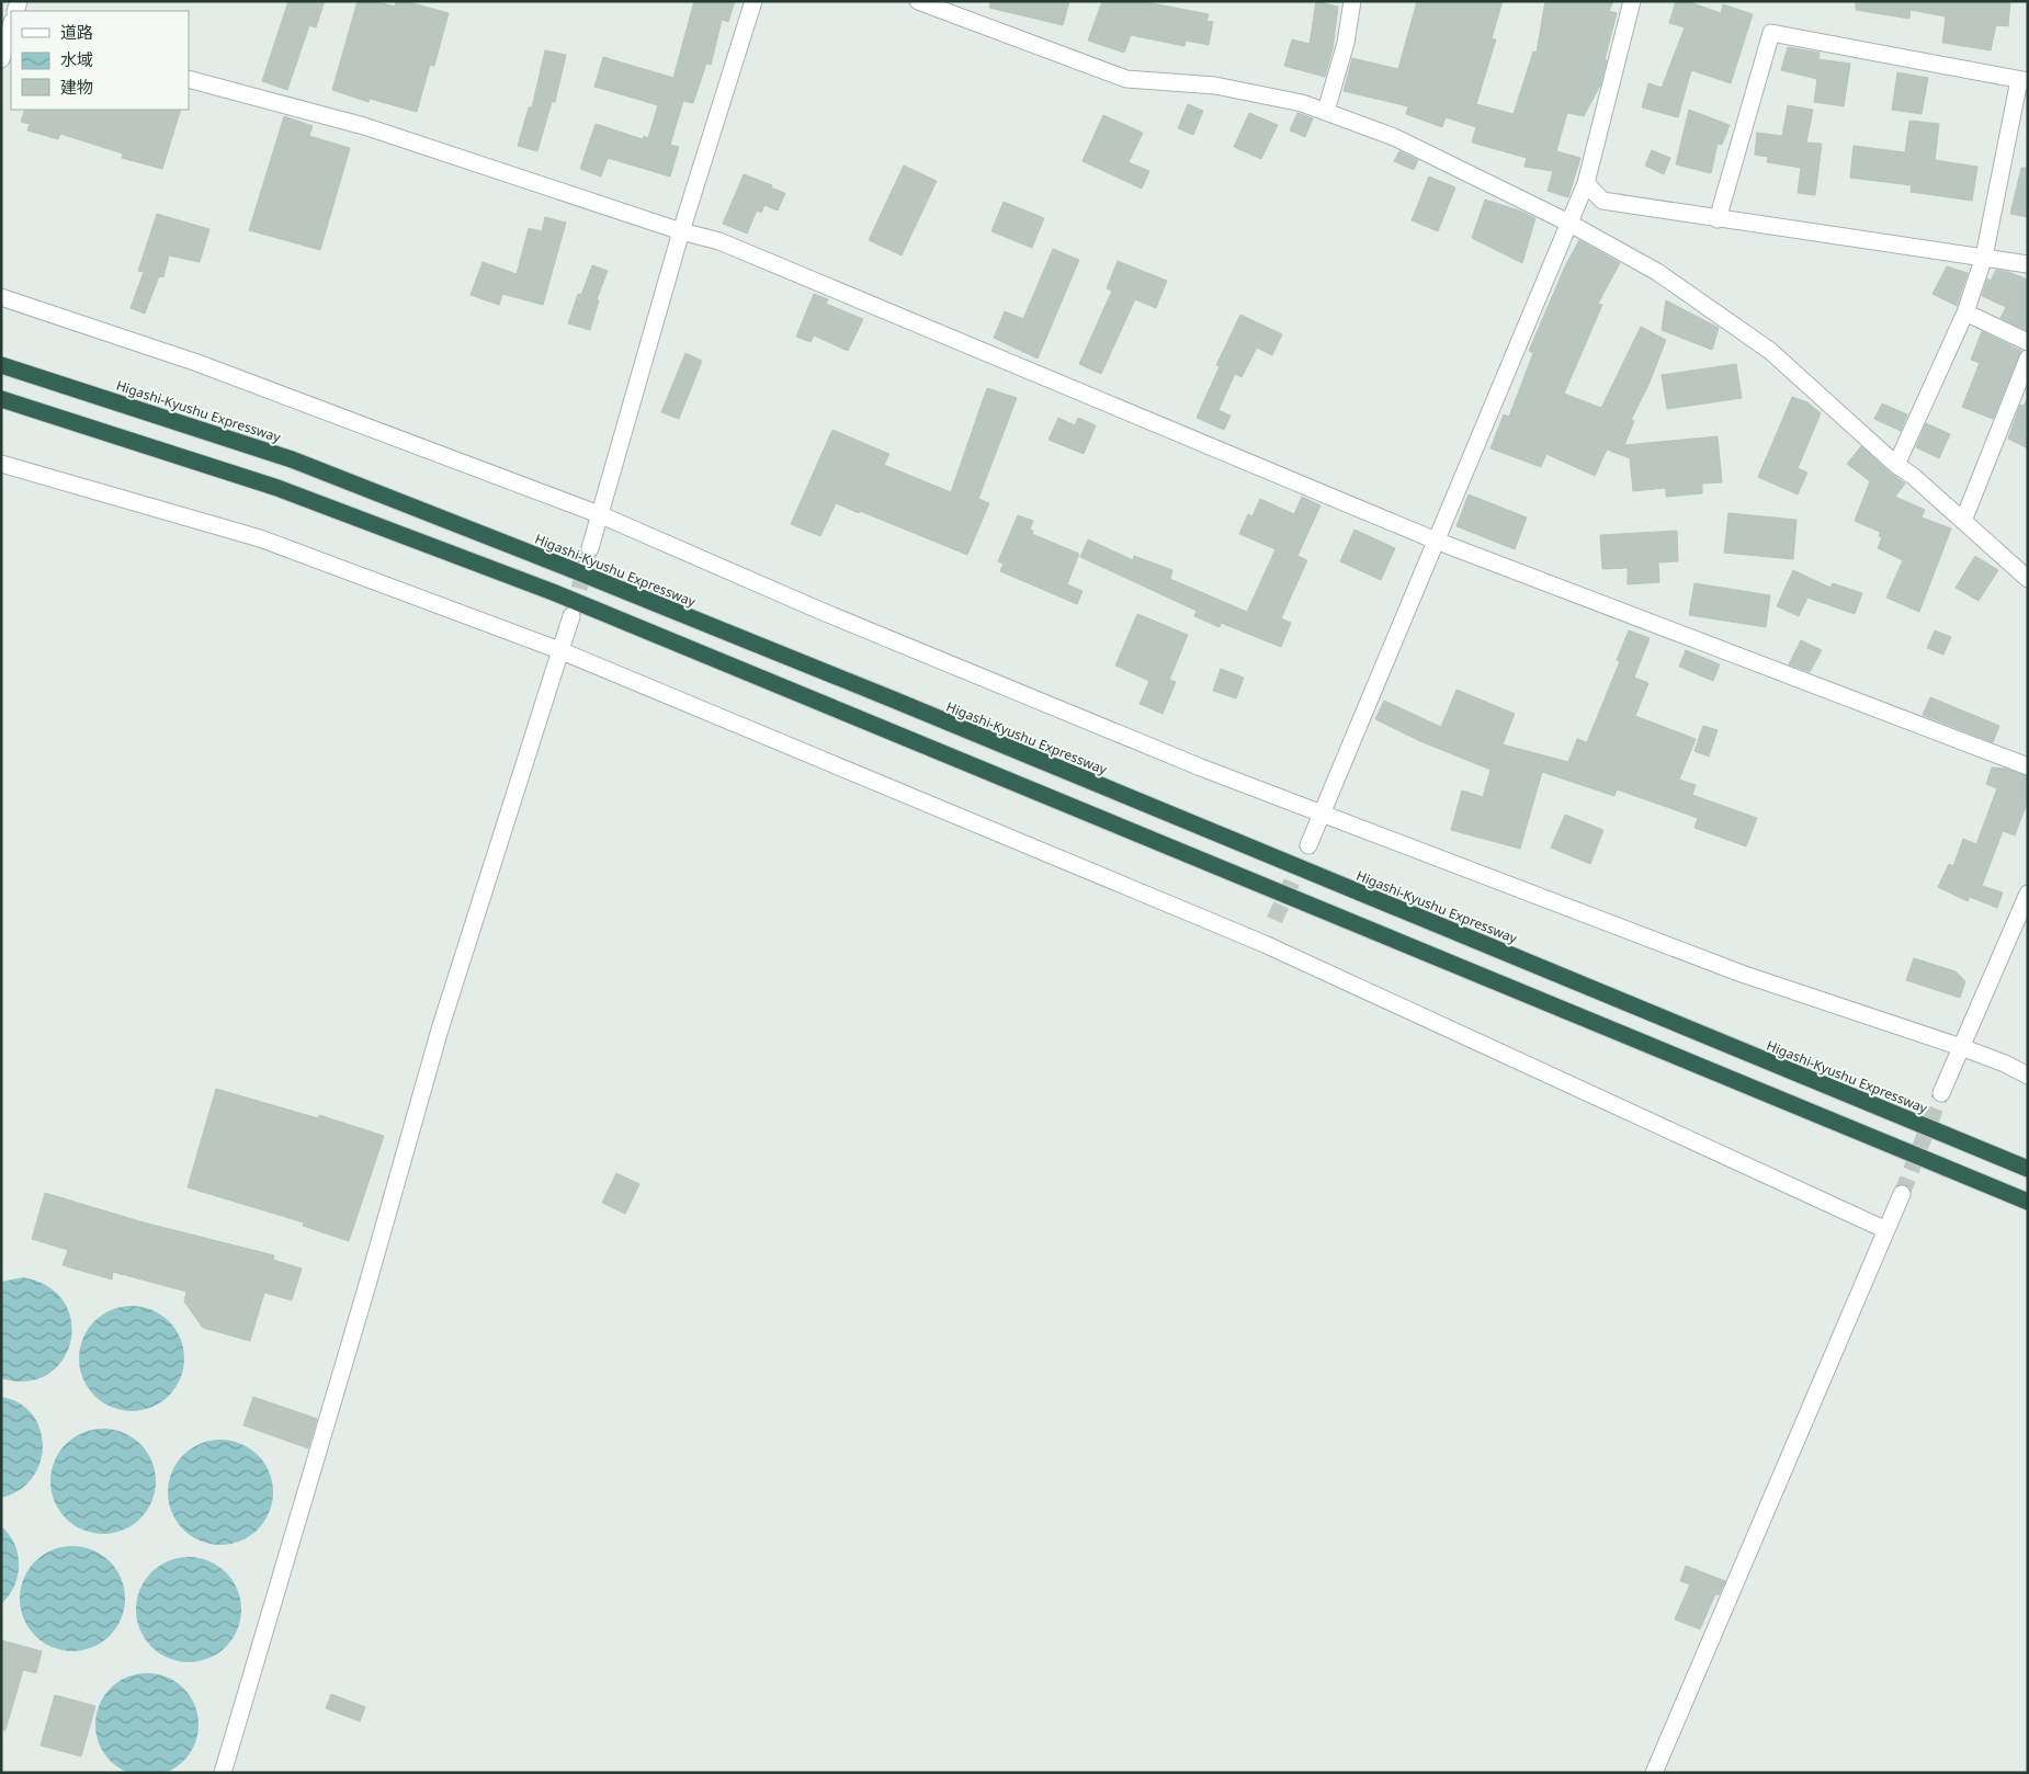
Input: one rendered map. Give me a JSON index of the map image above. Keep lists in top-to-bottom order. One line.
{"streets":{"highway":["Higashi-Kyushu Expressway"]},"legend":["道路","水域","建物"]}
